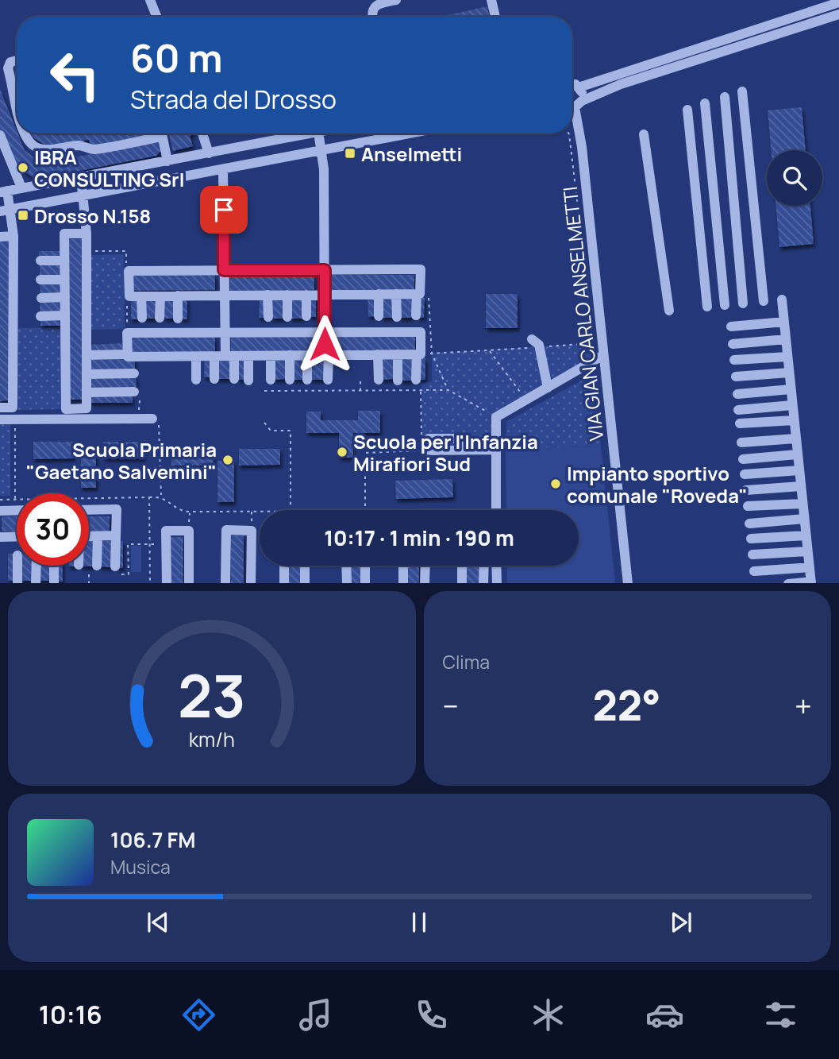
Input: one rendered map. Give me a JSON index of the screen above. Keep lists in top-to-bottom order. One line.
{"streets":{"street":["VIA GIAN CARLO ANSELMETTI"]},"places":{"transit":["Anselmetti","Drosso N.158"],"other":["IBRA CONSULTING Srl","Scuola per l'Infanzia Mirafiori Sud","Scuola Primaria \"Gaetano Salvemini\"","Impianto sportivo comunale \"Roveda\""]},"page":{"turn":["60 m","Strada del Drosso"],"limit":"30","trip":"10:17 · 1 min · 190 m","tile":"Clima","heat":["−","22°","+"],"song":["106.7 FM","Musica"],"tabs":"10:16","gauge":["23","km/h"]}}
